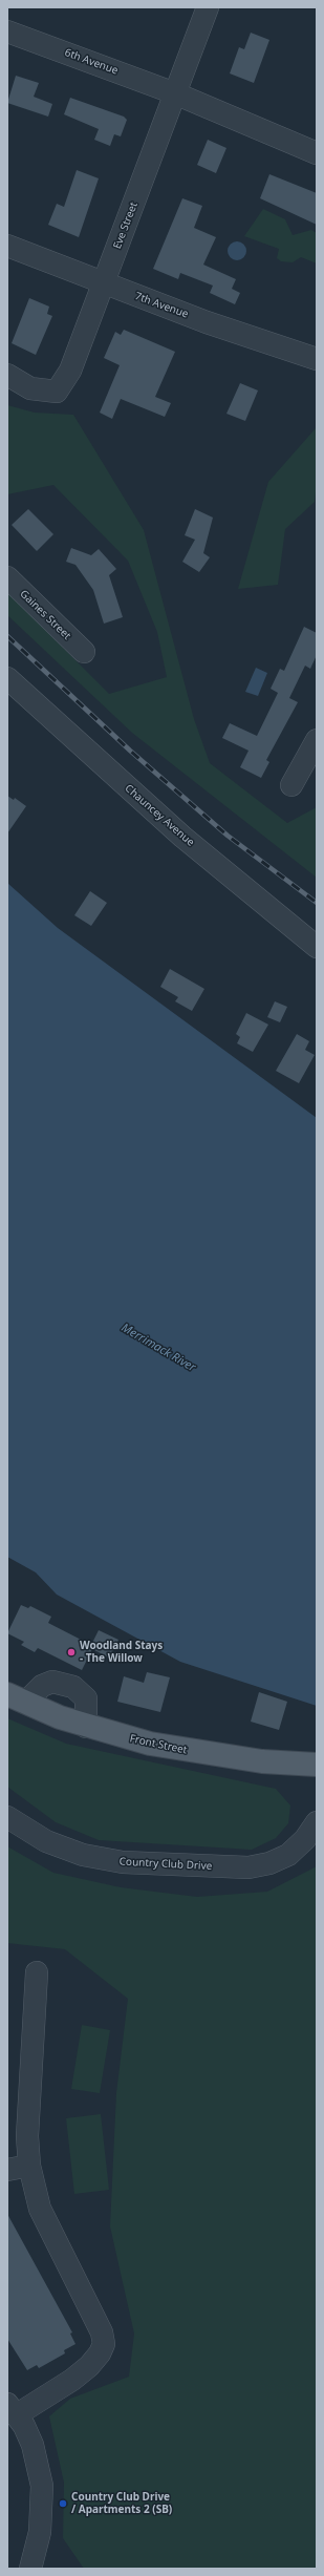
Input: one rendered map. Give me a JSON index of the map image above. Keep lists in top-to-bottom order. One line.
{"streets":{"main road":["Front Street"],"street":["6th Avenue","Eve Street","7th Avenue","Gaines Street","Chauncey Avenue","Country Club Drive"]},"crossings":[["6th Avenue","Eve Street"],["Eve Street","7th Avenue"]],"water":["Merrimack River"],"places":["Woodland Stays - The Willow","Country Club Drive / Apartments 2 (SB)"]}
